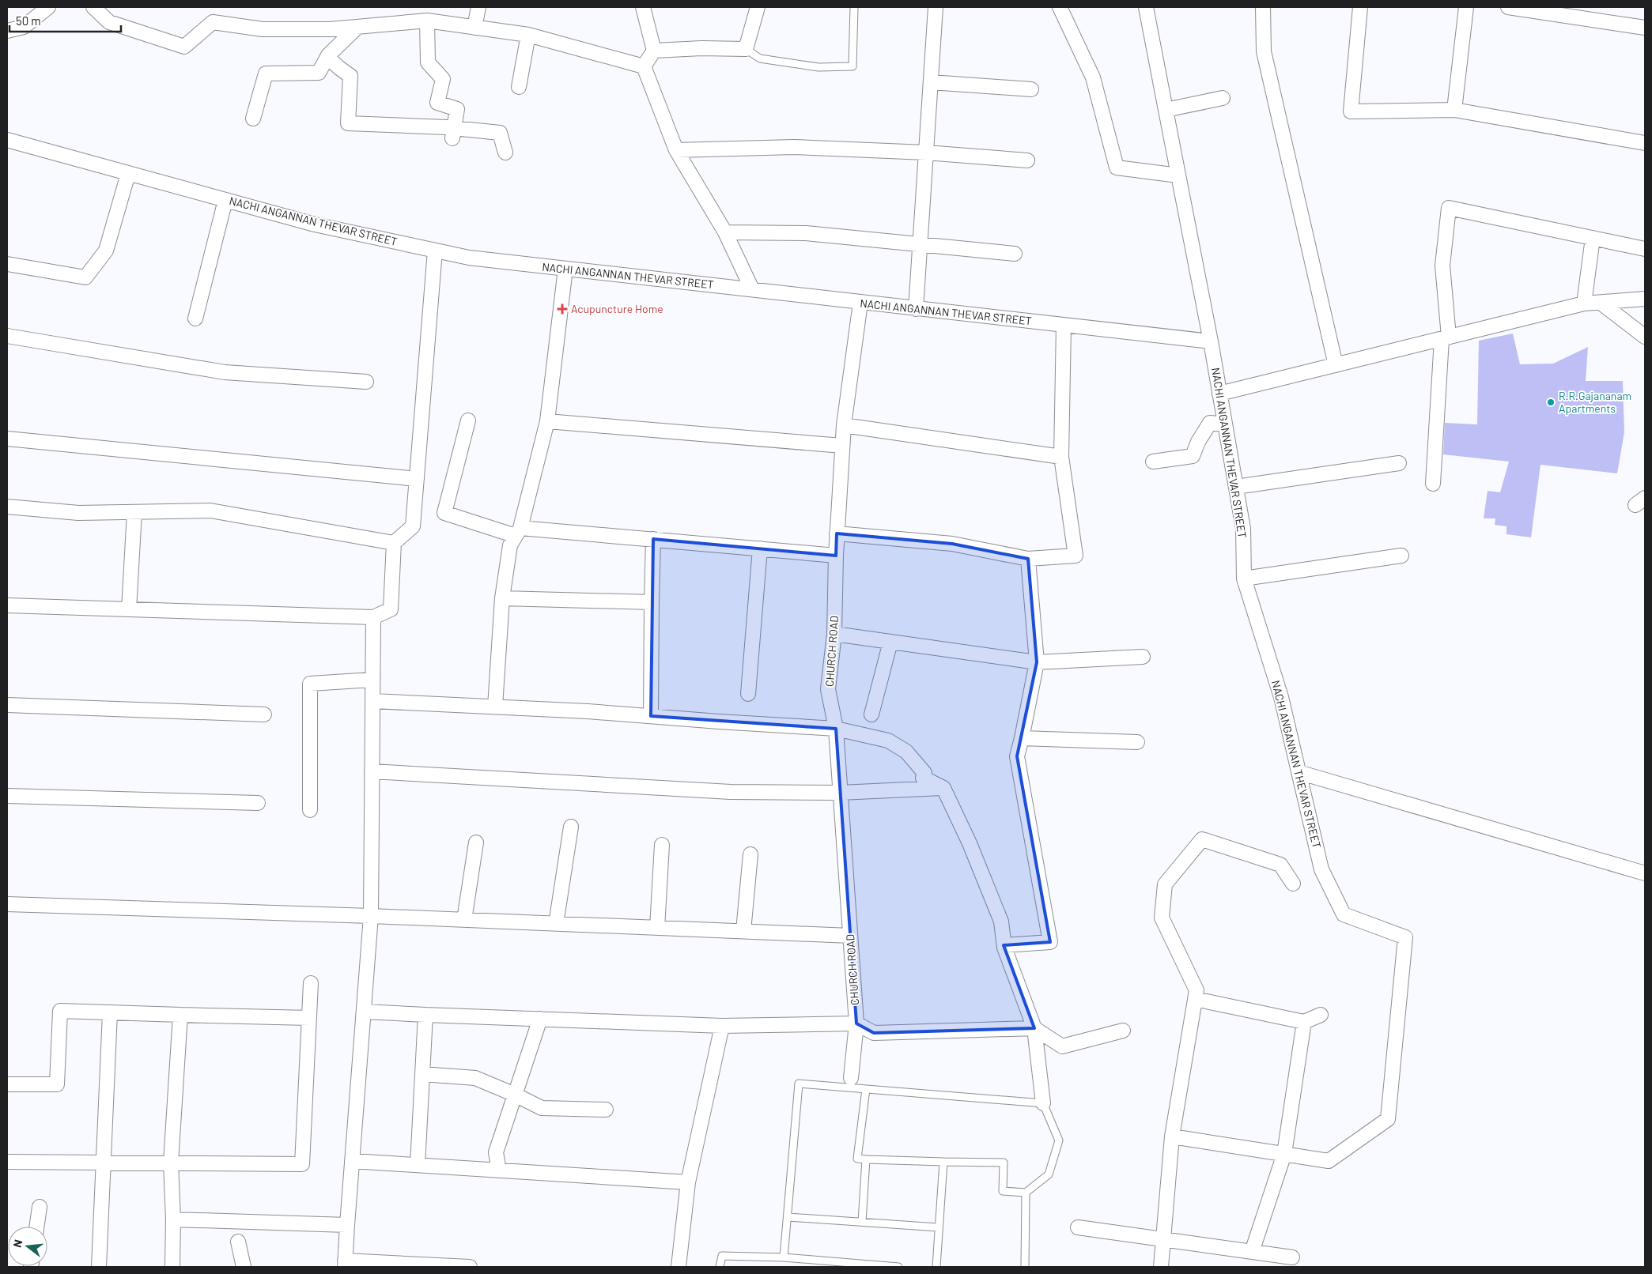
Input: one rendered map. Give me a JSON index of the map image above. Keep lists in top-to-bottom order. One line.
{"streets":{"street":["NACHI ANGANNAN THEVAR STREET","CHURCH ROAD"]},"crossings":[["NACHI ANGANNAN THEVAR STREET","CHURCH ROAD"]],"places":{"health":["Acupuncture Home"],"other":["R.R.Gajananam Apartments"]},"scale_bar":"50 m","north":"left"}
